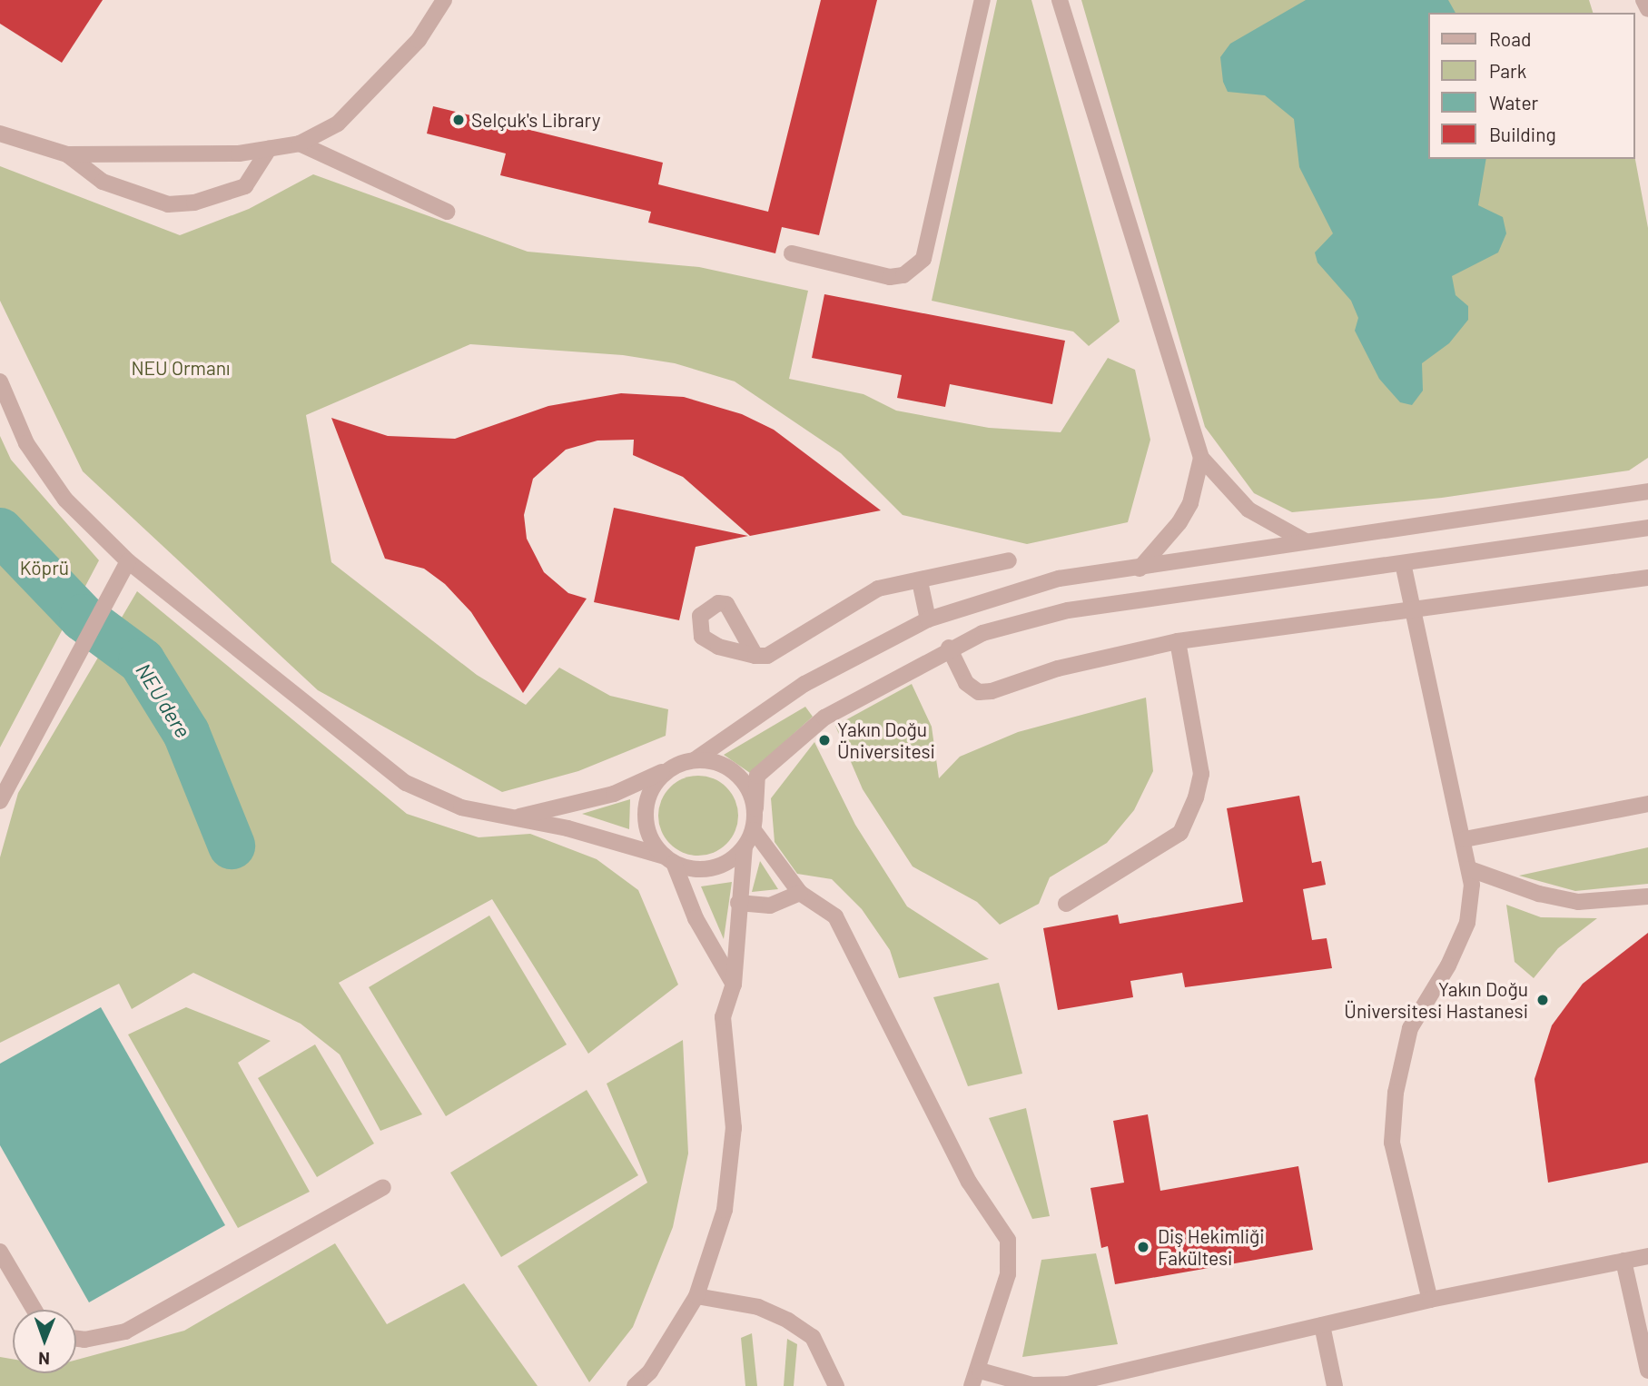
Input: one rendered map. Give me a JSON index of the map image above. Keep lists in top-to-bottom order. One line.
{"water":["NEU dere"],"parks":["NEU Ormanı","Köprü"],"places":["Selçuk's Library","Yakın Doğu Üniversitesi","Yakın Doğu Üniversitesi Hastanesi","Diş Hekimliği Fakültesi"],"legend":["Road","Park","Water","Building"],"north":"bottom"}
